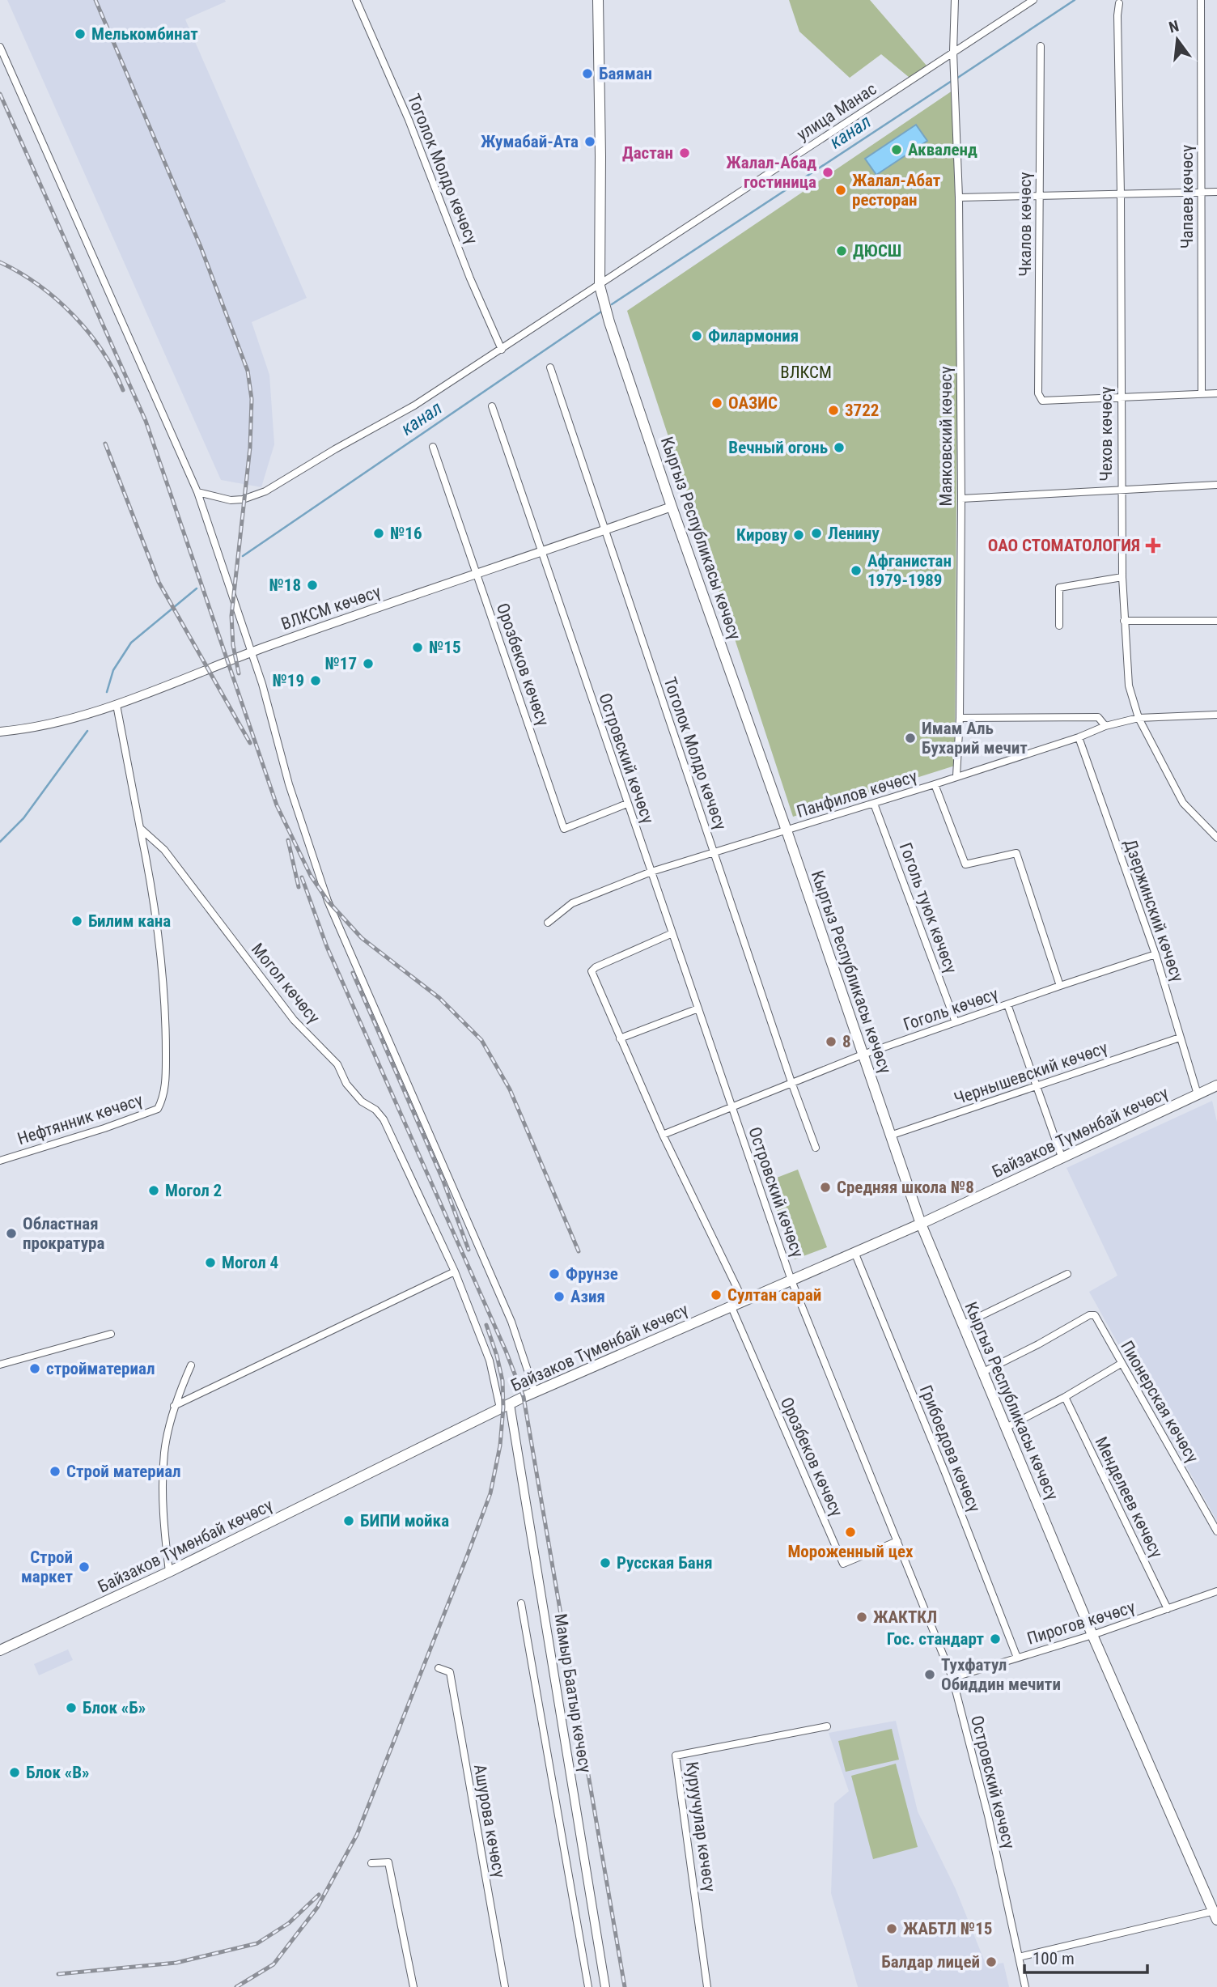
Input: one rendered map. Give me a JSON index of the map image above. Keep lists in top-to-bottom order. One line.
{"streets":{"main road":["Кыргыз Республикасы көчөсү","Байзаков Түмөнбай көчөсү"],"street":["улица Манас","Тоголок Молдо көчөсү","Чапаев көчөсү","Чкалов көчөсү","Чехов көчөсү","Маяковский көчөсү","ВЛКСМ көчөсү","Орозбеков көчөсү","Островский көчөсү","Панфилов көчөсү","Гоголь туюк көчөсү","Дзержинский көчөсү","Могол көчөсү","Гоголь көчөсү","Чернышевский көчөсү","Нефтянник көчөсү","Пионерская көчөсү","Грибоедова көчөсү","Менделеев көчөсү","Пирогов көчөсү","Мамыр Баатыр көчөсү","Ашурова көчөсү","Куруучулар көчөсү"]},"crossings":[["улица Манас","Тоголок Молдо көчөсү"],["улица Манас","Маяковский көчөсү"],["улица Манас","Кыргыз Республикасы көчөсү"],["Тоголок Молдо көчөсү","ВЛКСМ көчөсү"],["Тоголок Молдо көчөсү","Панфилов көчөсү"],["Тоголок Молдо көчөсү","Гоголь көчөсү"],["Чкалов көчөсү","Чехов көчөсү"],["Чехов көчөсү","Панфилов көчөсү"],["Маяковский көчөсү","Панфилов көчөсү"],["Кыргыз Республикасы көчөсү","ВЛКСМ көчөсү"],["Кыргыз Республикасы көчөсү","Панфилов көчөсү"],["Кыргыз Республикасы көчөсү","Гоголь көчөсү"],["Кыргыз Республикасы көчөсү","Чернышевский көчөсү"],["Кыргыз Республикасы көчөсү","Байзаков Түмөнбай көчөсү"],["Кыргыз Республикасы көчөсү","Пионерская көчөсү"],["Кыргыз Республикасы көчөсү","Пирогов көчөсү"],["ВЛКСМ көчөсү","Орозбеков көчөсү"],["ВЛКСМ көчөсү","Островский көчөсү"],["Орозбеков көчөсү","Островский көчөсү"],["Орозбеков көчөсү","Байзаков Түмөнбай көчөсү"],["Островский көчөсү","Панфилов көчөсү"],["Островский көчөсү","Гоголь көчөсү"],["Островский көчөсү","Байзаков Түмөнбай көчөсү"],["Островский көчөсү","Пирогов көчөсү"],["Панфилов көчөсү","Гоголь туюк көчөсү"],["Панфилов көчөсү","Дзержинский көчөсү"],["Гоголь туюк көчөсү","Гоголь көчөсү"],["Дзержинский көчөсү","Гоголь көчөсү"],["Дзержинский көчөсү","Чернышевский көчөсү"],["Дзержинский көчөсү","Байзаков Түмөнбай көчөсү"],["Могол көчөсү","Нефтянник көчөсү"],["Могол көчөсү","Байзаков Түмөнбай көчөсү"],["Могол көчөсү","Мамыр Баатыр көчөсү"],["Байзаков Түмөнбай көчөсү","Грибоедова көчөсү"],["Байзаков Түмөнбай көчөсү","Мамыр Баатыр көчөсү"],["Грибоедова көчөсү","Пирогов көчөсү"],["Менделеев көчөсү","Пирогов көчөсү"]],"water":["канал"],"parks":["ВЛКСМ"],"places":{"other":["Мелькомбинат","Баяман","Жумабай-Ата","Акваленд","Дастан","Жалал-Абад гостиница","Жалал-Абат ресторан","ДЮСШ","Филармония","ОАЗИС","3722","Вечный огонь","№16","Ленину","Кирову","Афганистан 1979-1989","№18","№15","№17","№19","Имам Аль Бухарий мечит","Билим кана","8","Средняя школа №8","Могол 2","Областная прократура","Могол 4","Фрунзе","Султан сарай","Азия","стройматериал","Строй материал","БИПИ мойка","Мороженный цех","Русская Баня","Строй маркет","ЖАКТКЛ","Гос. стандарт","Тухфатул Обиддин мечити","Блок «Б»","Блок «В»","ЖАБТЛ №15","Балдар лицей"],"health":["ОАО СТОМАТОЛОГИЯ"]},"scale_bar":"100 m","north":"top"}
